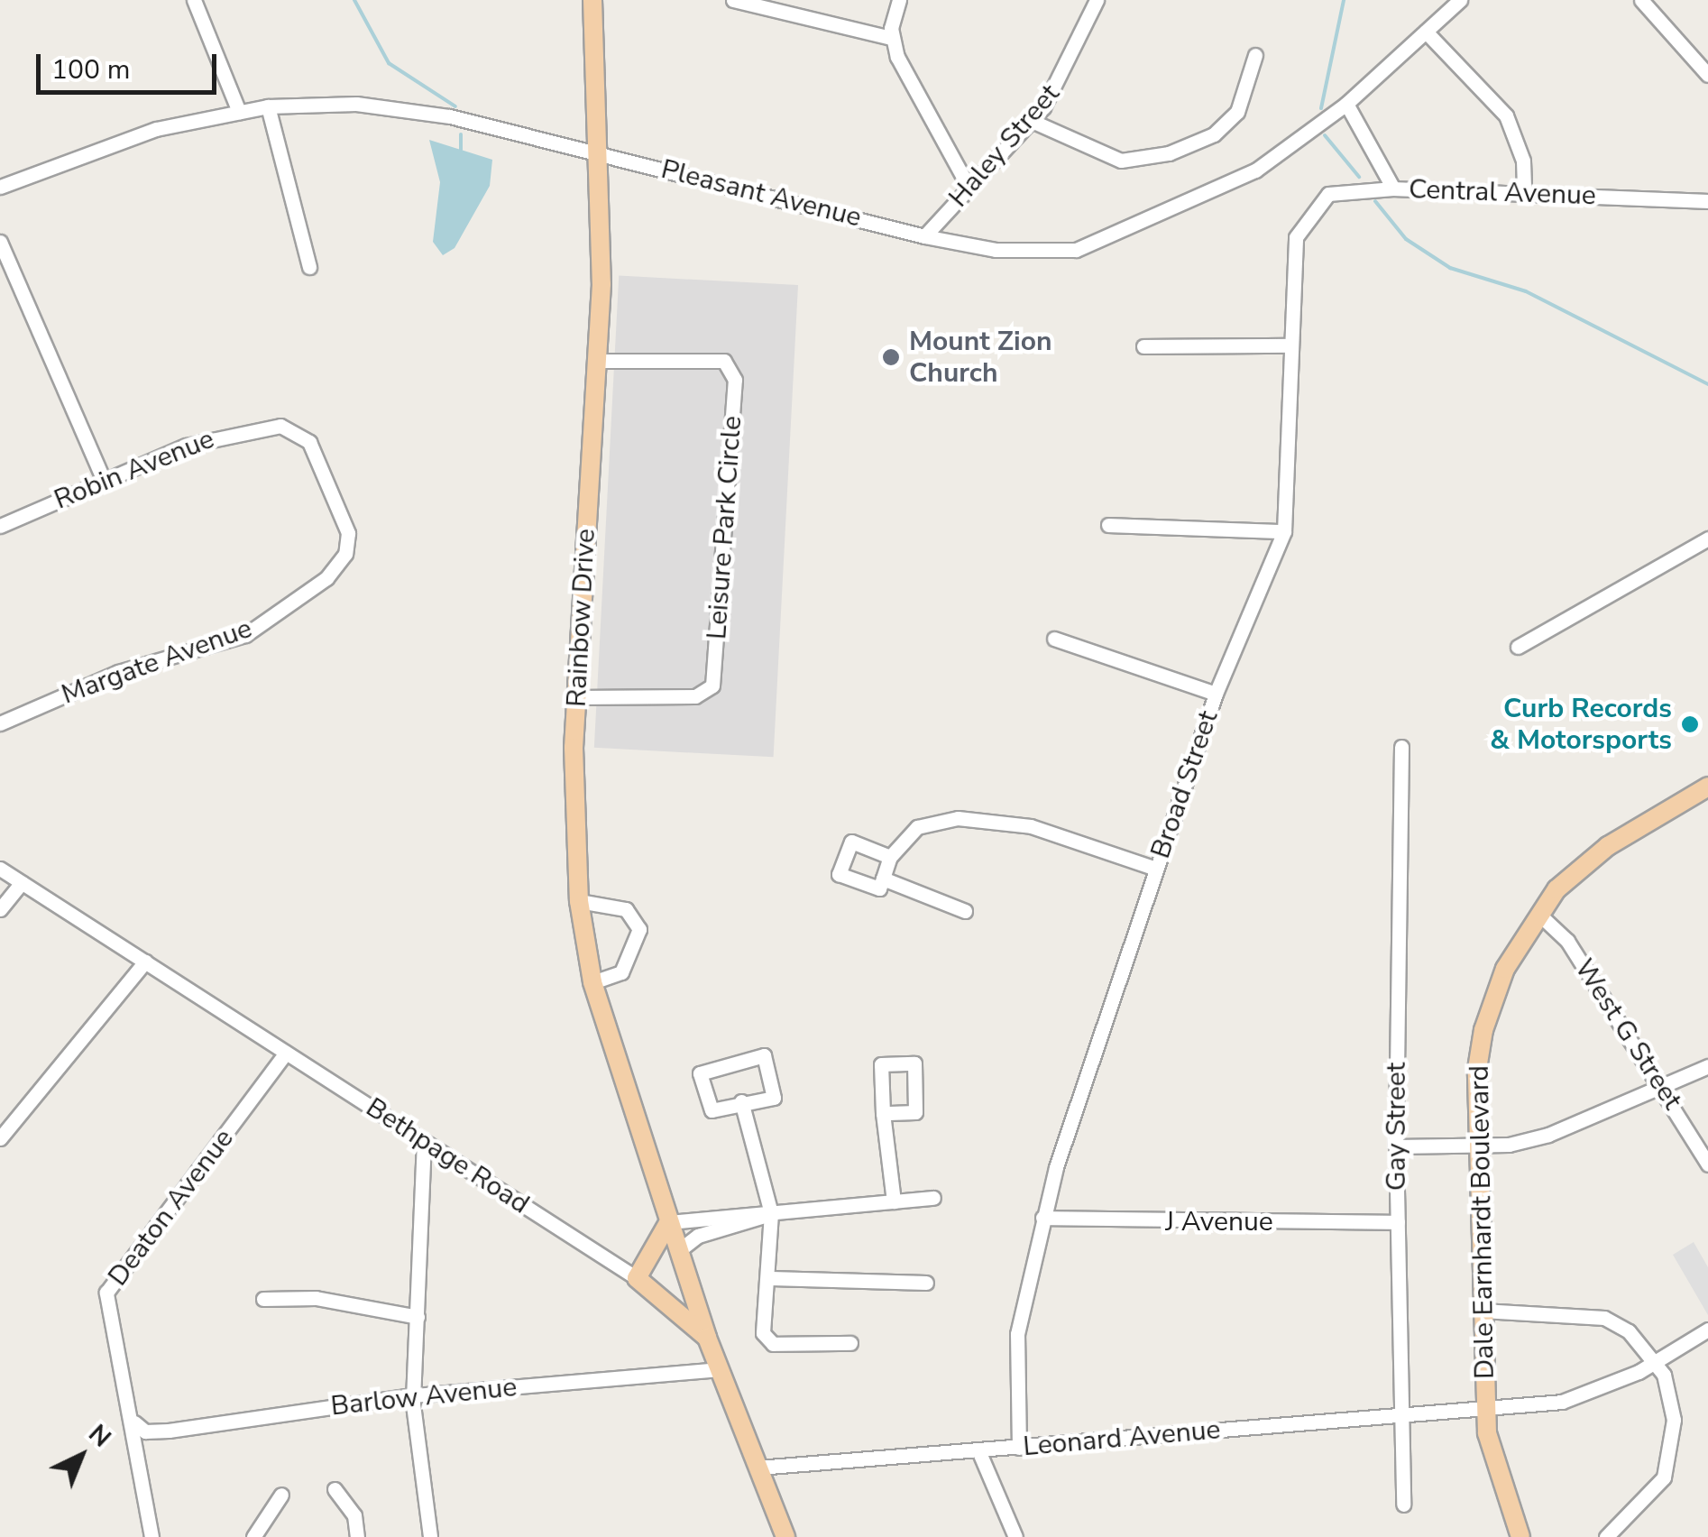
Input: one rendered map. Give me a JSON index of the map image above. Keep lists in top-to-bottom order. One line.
{"streets":{"main road":["Rainbow Drive","Bethpage Road","Dale Earnhardt Boulevard"],"street":["Haley Street","Central Avenue","Pleasant Avenue","Robin Avenue","Leisure Park Circle","Margate Avenue","Broad Street","West G Street","Gay Street","Deaton Avenue","J Avenue","Barlow Avenue","Leonard Avenue"]},"crossings":[["Haley Street","Pleasant Avenue"],["Central Avenue","Pleasant Avenue"],["Central Avenue","Broad Street"],["Pleasant Avenue","Rainbow Drive"],["Robin Avenue","Margate Avenue"],["Leisure Park Circle","Rainbow Drive"],["Rainbow Drive","Bethpage Road"],["Broad Street","J Avenue"],["Broad Street","Leonard Avenue"],["West G Street","Dale Earnhardt Boulevard"],["Gay Street","J Avenue"],["Gay Street","Leonard Avenue"],["Bethpage Road","Deaton Avenue"],["Bethpage Road","Barlow Avenue"],["Bethpage Road","Leonard Avenue"],["Deaton Avenue","Barlow Avenue"],["Dale Earnhardt Boulevard","Leonard Avenue"]],"places":["Mount Zion Church","Curb Records & Motorsports"],"scale_bar":"100 m","north":"top right"}
